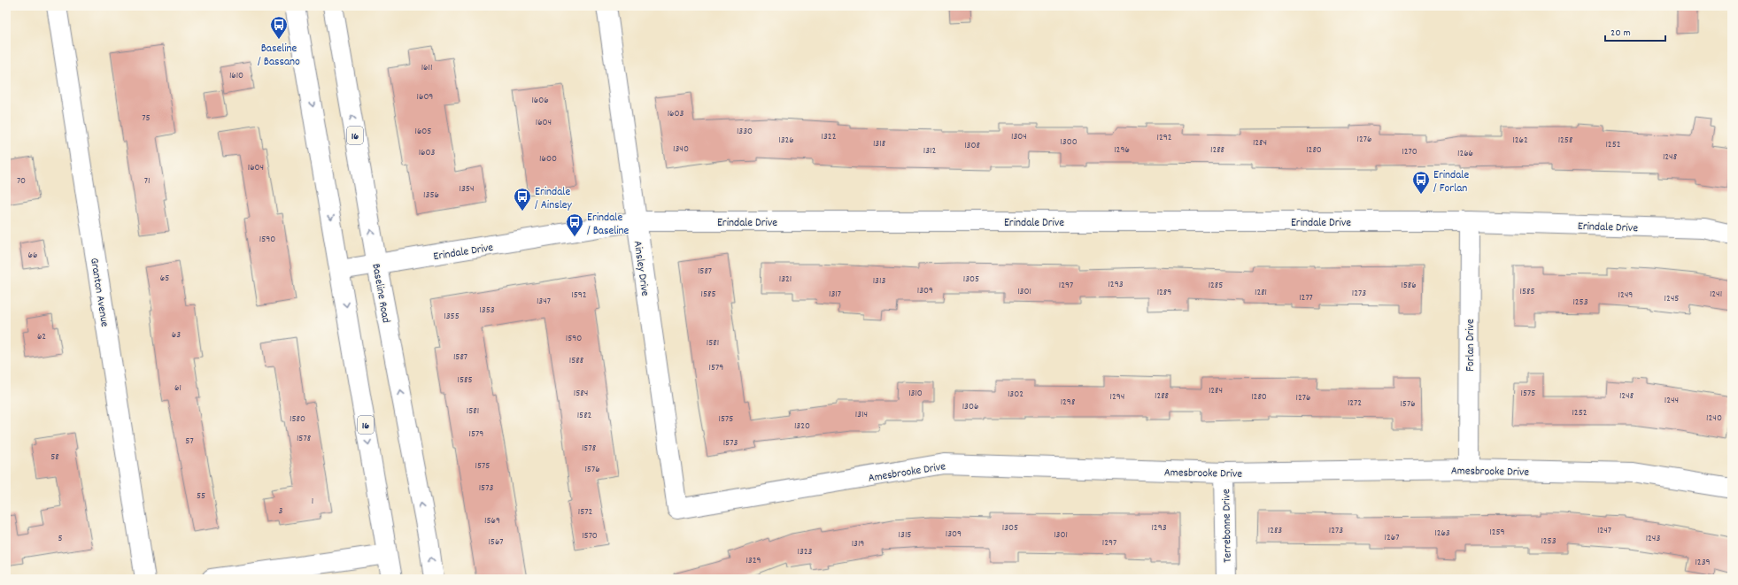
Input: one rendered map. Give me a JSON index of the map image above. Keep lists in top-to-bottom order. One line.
{"streets":{"street":["16","Erindale Drive","Ainsley Drive","Granton Avenue","Baseline Road","Forlan Drive","Amesbrooke Drive","Terrebonne Drive"]},"crossings":[["16","Erindale Drive"],["Erindale Drive","Ainsley Drive"],["Erindale Drive","Baseline Road"],["Erindale Drive","Forlan Drive"],["Ainsley Drive","Amesbrooke Drive"],["Forlan Drive","Amesbrooke Drive"],["Amesbrooke Drive","Terrebonne Drive"]],"places":{"bus stop":["Baseline / Bassano","Erindale / Forlan","Erindale / Ainsley","Erindale / Baseline"]},"house_numbers":["1611","1610","1609","1606","1603","75","1604","1605","1330","1322","1304","1292","1276","1326","1262","1258","1300","1284","1318","1252","1308","1340","1296","1288","1280","1312","1270","1603","1266","1248","1600","1604","70","71","1354","1356","1590","66","1587","65","1321","1305","1313","1293","1297","1285","1586","1309","1301","1585","1289","1281","1273","1585","1317","1241","1592","1249","1277","1245","1347","1253","1353","1355","63","62","1590","1581","1587","1588","1579","1585","61","1284","1584","1310","1575","1302","1288","1248","1294","1280","1276","1244","1298","1272","1576","1306","1581","1252","1314","1582","1240","1580","1575","1320","1579","1578","57","1573","1578","58","1575","1576","1573","55","1","3","1572","1569","1305","1293","1283","1273","1247","1259","1263","1309","1315","1301","1570","1267","5","1243","1253","1567","1297","1319","1323","1329","1239"],"scale_bar":"20 m"}
